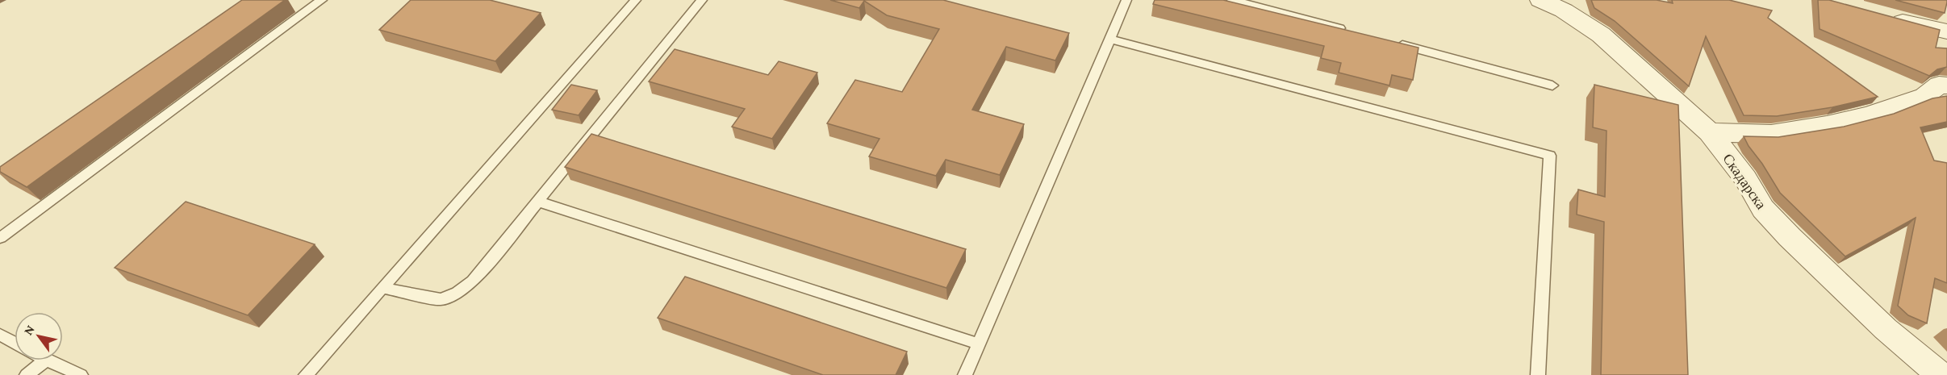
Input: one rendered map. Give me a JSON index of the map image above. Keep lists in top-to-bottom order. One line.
{"streets":{"street":["Скадарска"]},"north":"top left"}
